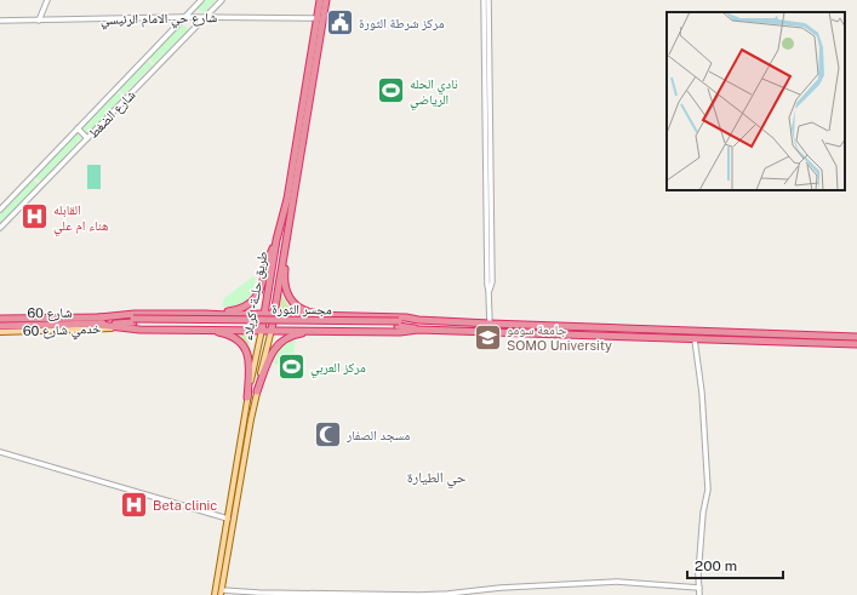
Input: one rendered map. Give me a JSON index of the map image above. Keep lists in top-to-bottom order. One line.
{"streets":{"highway":["طريق حلــة - كربلاء","مجسر الثورة","شارع 60"],"main road":["خدمي شارع 60"],"street":["شارع حي الامام الرئيسي","شارع الضغط"]},"crossings":[["شارع حي الامام الرئيسي","شارع الضغط"],["شارع حي الامام الرئيسي","طريق حلــة - كربلاء"],["مجسر الثورة","شارع 60"]],"districts":["حي الطيارة"],"places":{"public building":["مركز شرطة الثورة"],"sports":["نادي الحله الرياضي","مركز العربي"],"hospital":["القابله هناء ام علي","Beta clinic"],"school or university":["جامعة سومو SOMO University"],"mosque":["مسجد الصفار"]},"scale_bar":"200 m"}
